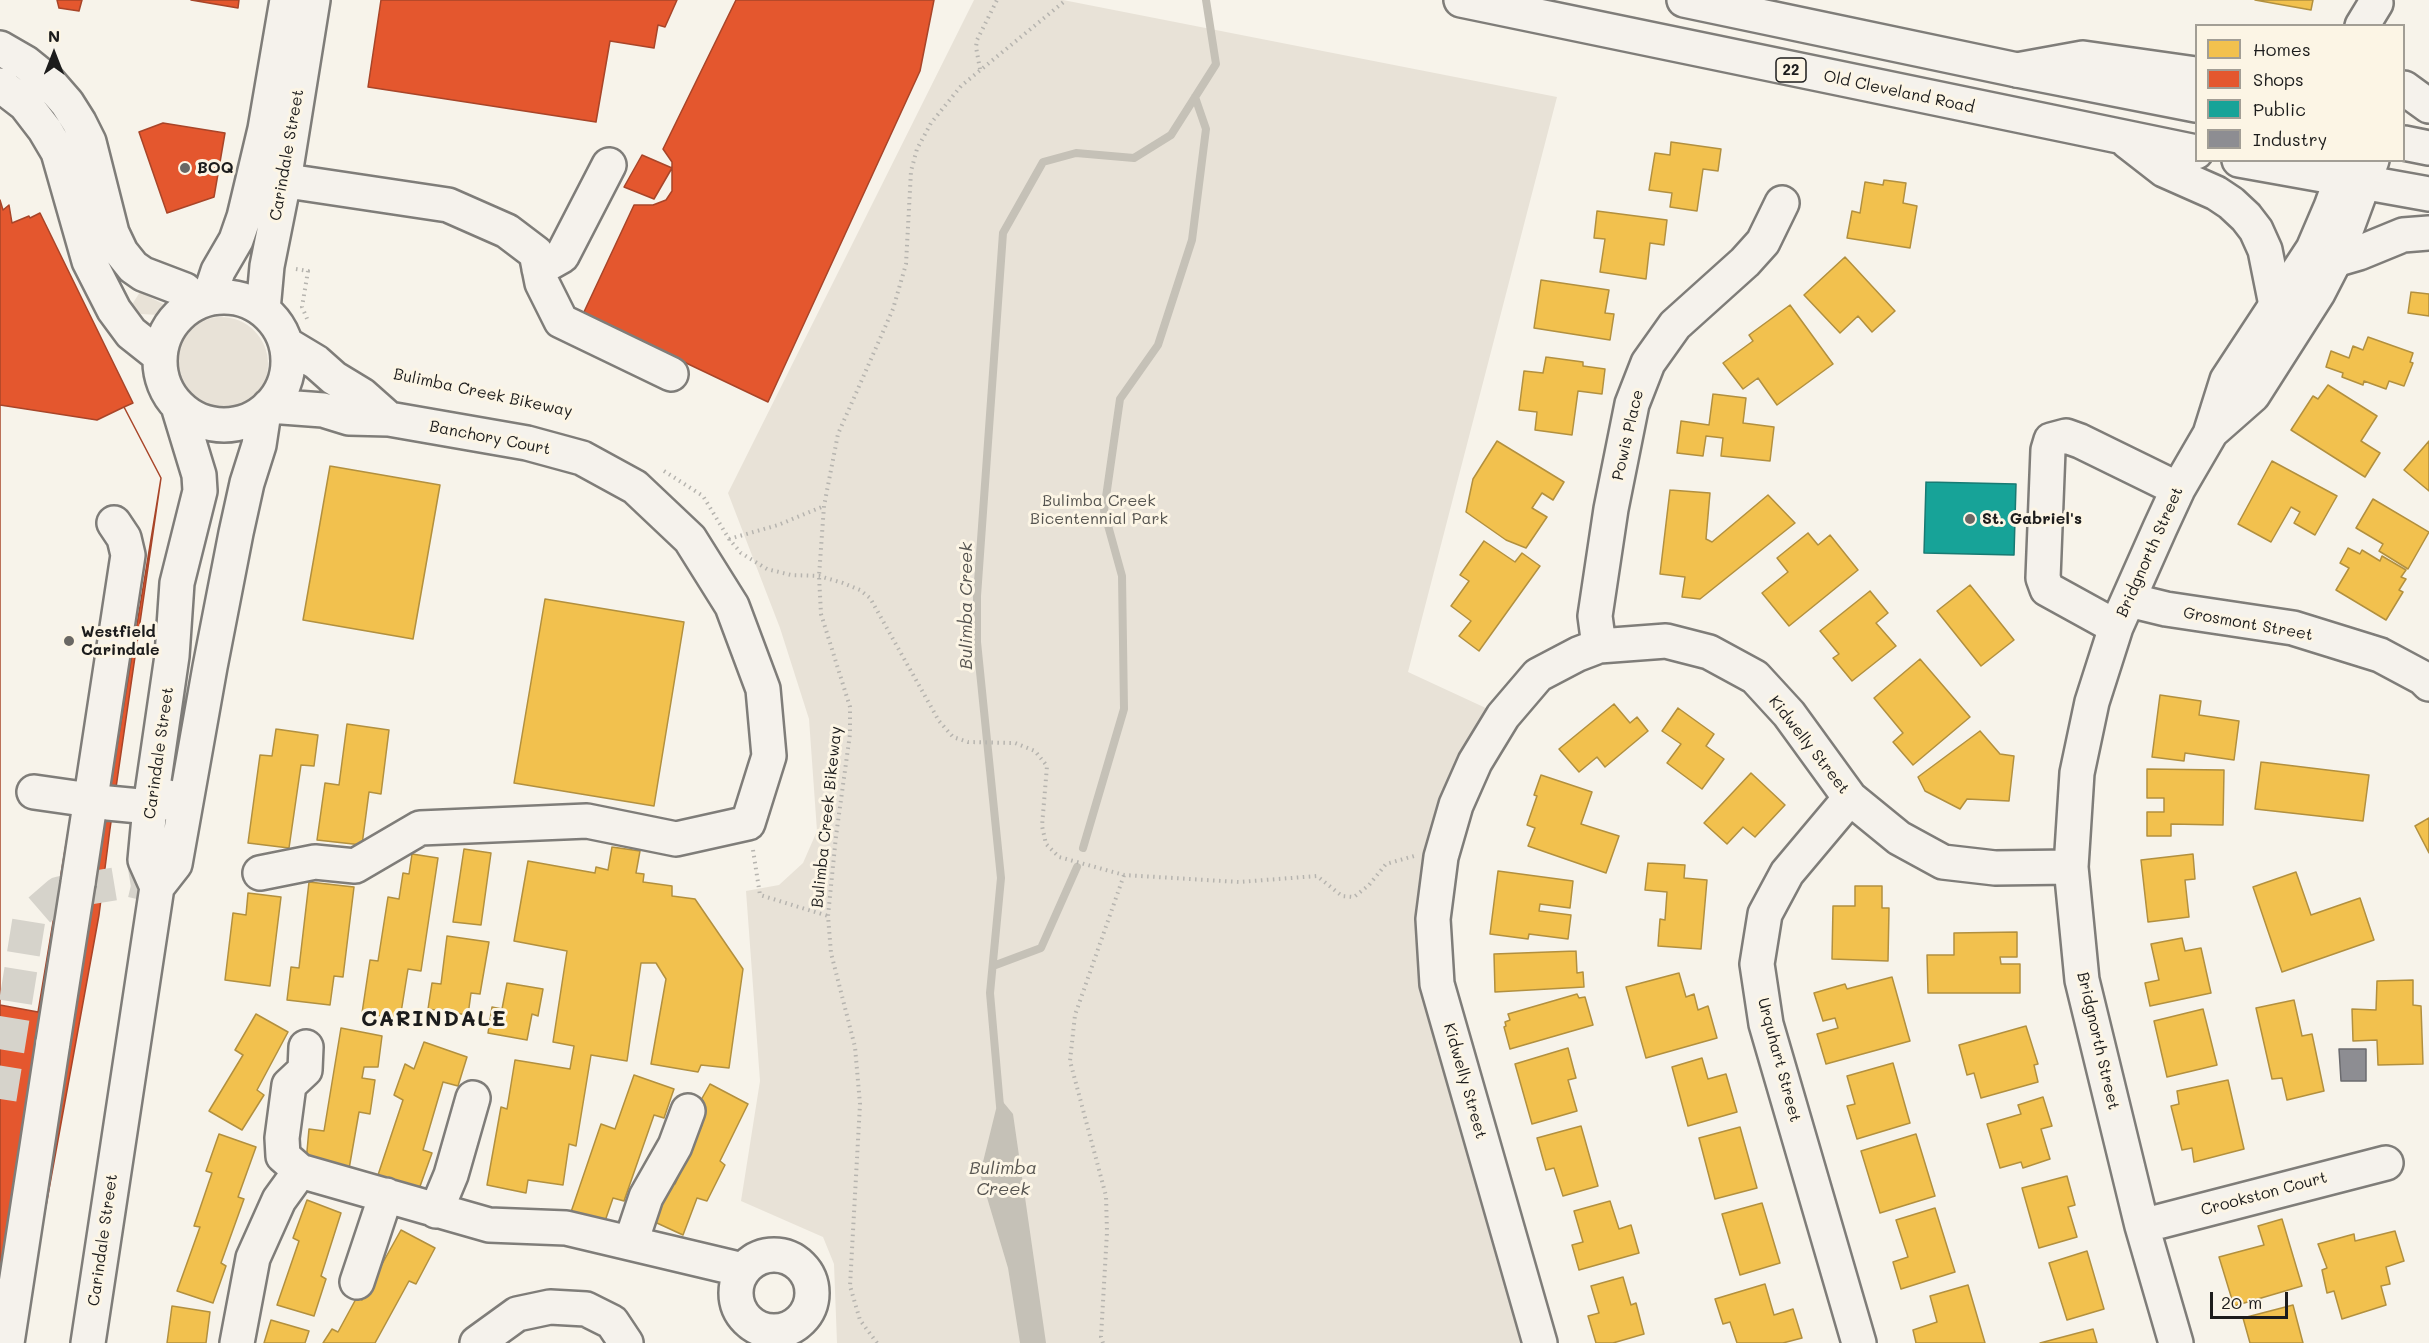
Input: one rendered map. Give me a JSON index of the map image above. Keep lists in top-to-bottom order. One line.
{"streets":{"main road":["22","Old Cleveland Road","Carindale Street","Powis Place","Banchory Court","Bridgnorth Street","Grosmont Street","Kidwelly Street","Urquhart Street","Crookston Court"],"path":["Bulimba Creek Bikeway"]},"crossings":[["Carindale Street","Banchory Court"],["Powis Place","Kidwelly Street"],["Bridgnorth Street","Grosmont Street"],["Bridgnorth Street","Kidwelly Street"],["Bridgnorth Street","Crookston Court"],["Kidwelly Street","Urquhart Street"]],"districts":["CARINDALE"],"water":["Bulimba Creek"],"parks":["Bulimba Creek Bicentennial Park"],"places":["BOQ","St. Gabriel's","Westfield Carindale"],"legend":["Homes","Shops","Public","Industry"],"scale_bar":"20 m","north":"top"}
